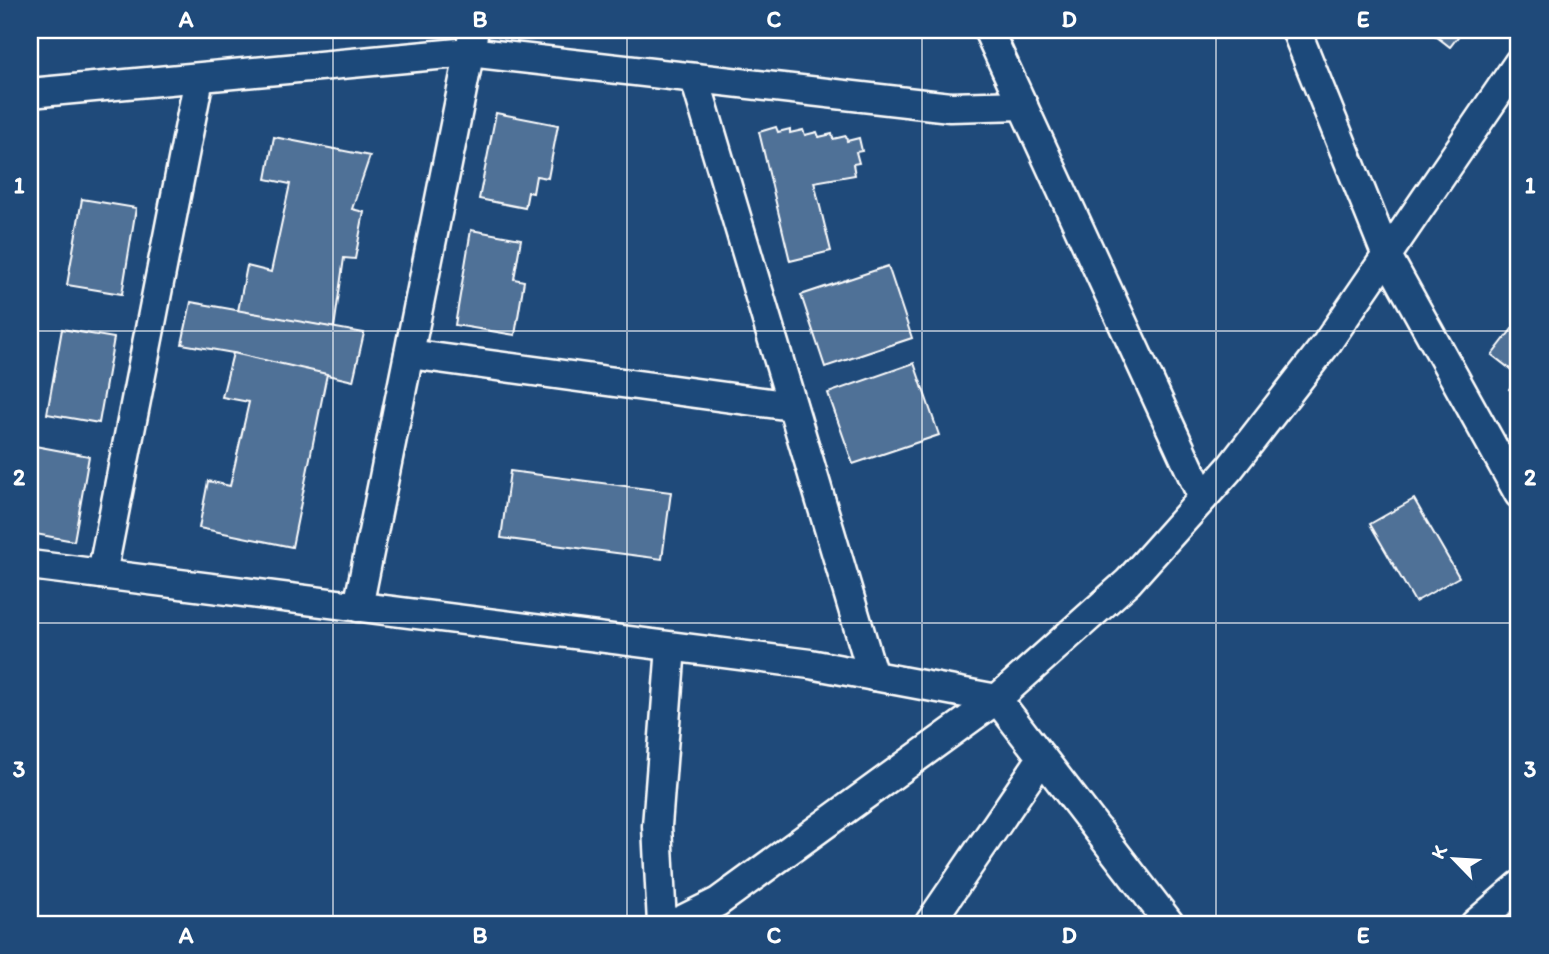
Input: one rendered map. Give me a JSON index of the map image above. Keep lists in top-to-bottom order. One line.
{"north":"top left","grid":{"columns":["A","B","C","D","E"],"rows":["1","2","3"]}}
